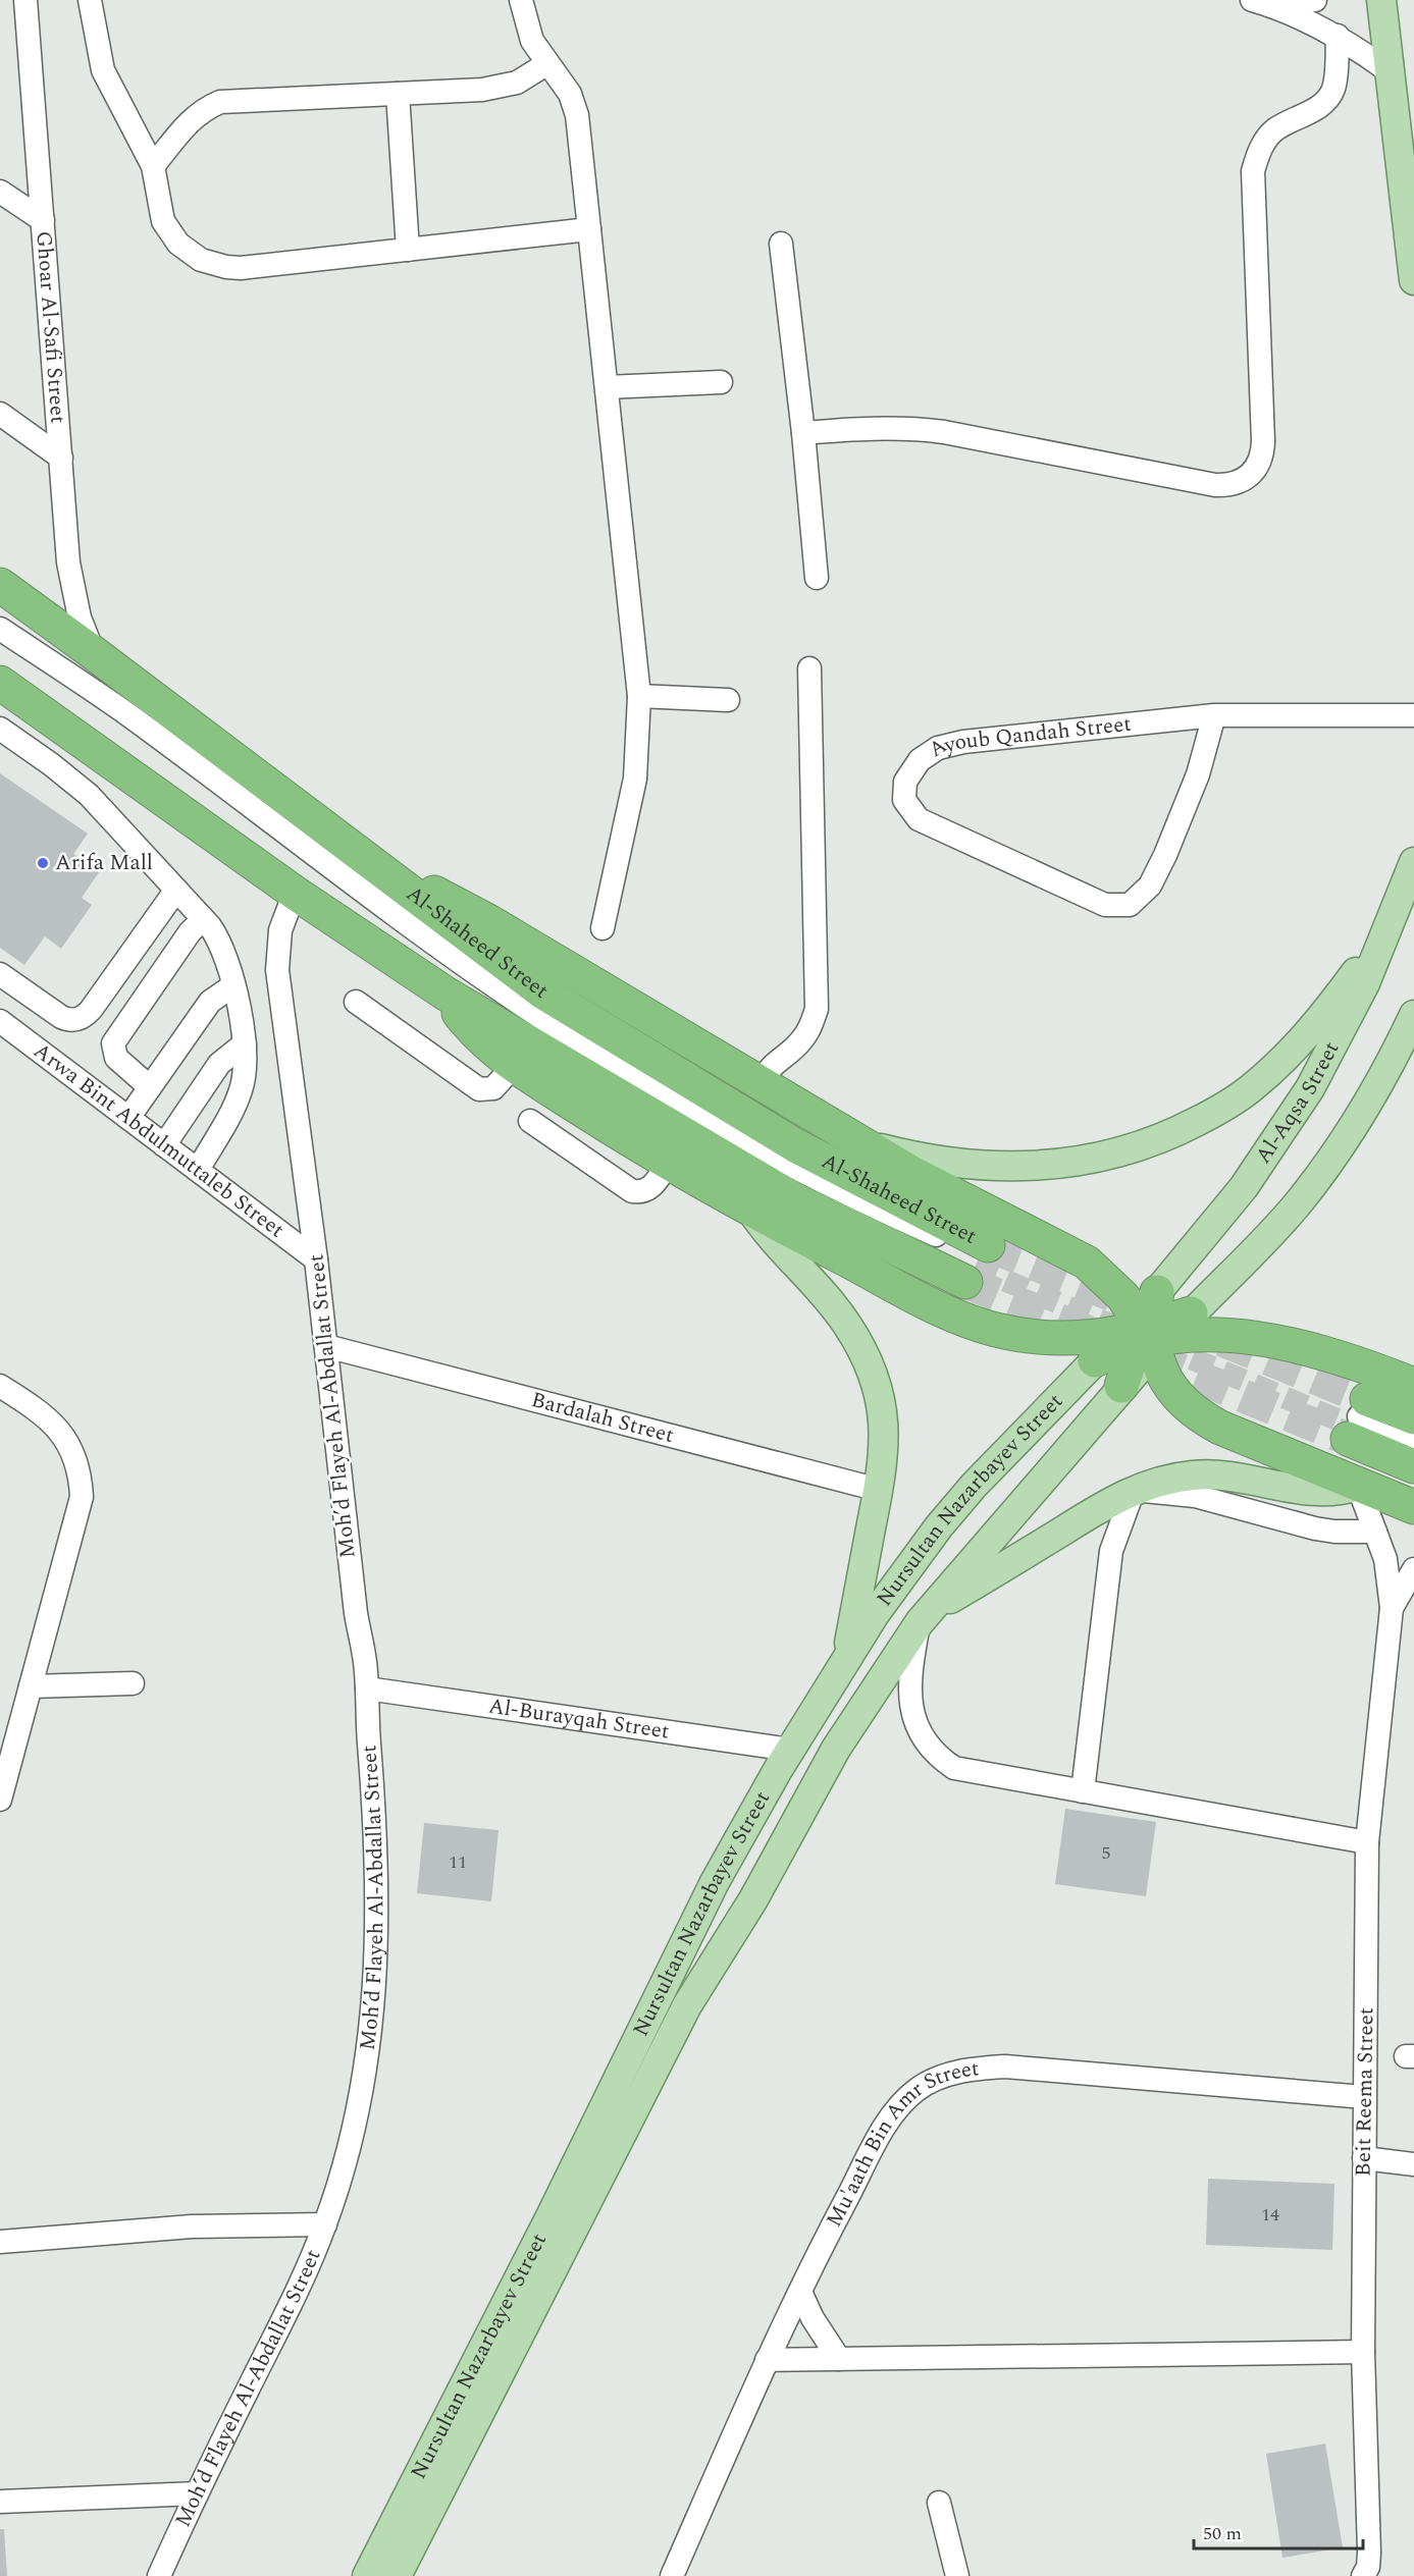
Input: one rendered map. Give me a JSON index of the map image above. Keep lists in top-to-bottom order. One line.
{"streets":{"highway":["Al-Shaheed Street"],"main road":["Al-Aqsa Street","Nursultan Nazarbayev Street"],"street":["Ghoar Al-Safi Street","Ayoub Qandah Street","Arwa Bint Abdulmuttaleb Street","Moh’d Flayeh Al-Abdallat Street","Bardalah Street","Al-Burayqah Street","Beit Reema Street","Mu'aath Bin Amr Street"]},"crossings":[["Ghoar Al-Safi Street","Al-Shaheed Street"],["Al-Shaheed Street","Moh’d Flayeh Al-Abdallat Street"],["Arwa Bint Abdulmuttaleb Street","Moh’d Flayeh Al-Abdallat Street"],["Moh’d Flayeh Al-Abdallat Street","Bardalah Street"],["Moh’d Flayeh Al-Abdallat Street","Al-Burayqah Street"],["Nursultan Nazarbayev Street","Al-Burayqah Street"],["Beit Reema Street","Mu'aath Bin Amr Street"]],"places":["Arifa Mall"],"house_numbers":["5","11","14"],"scale_bar":"50 m"}
